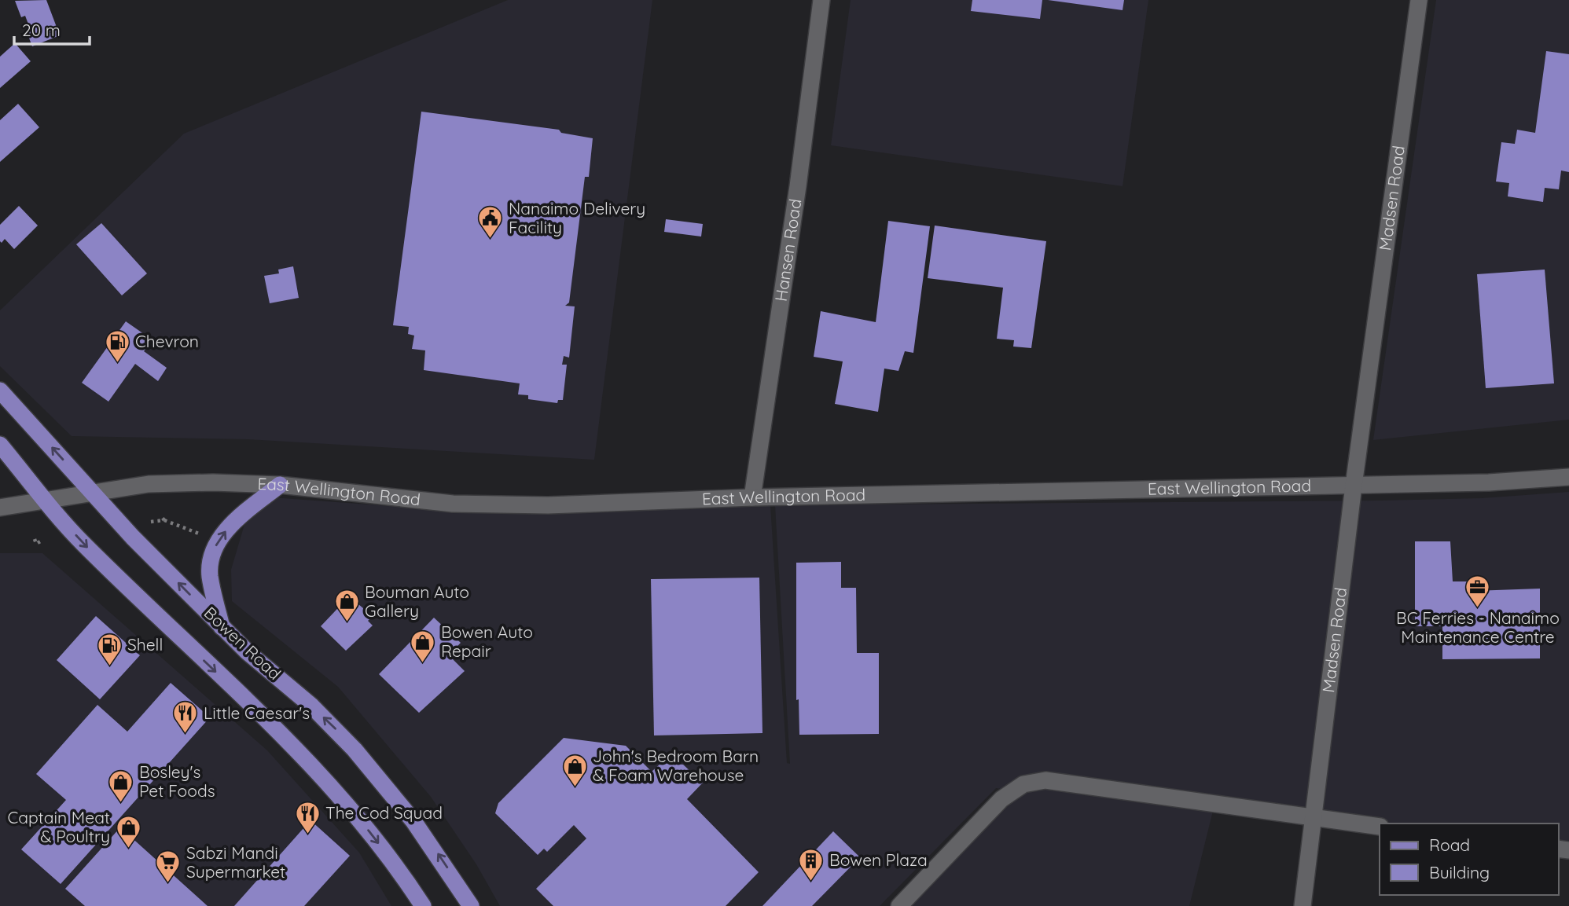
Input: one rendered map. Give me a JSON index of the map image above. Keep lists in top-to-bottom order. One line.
{"streets":{"main road":["Bowen Road"],"street":["Madsen Road","Hansen Road","East Wellington Road"]},"crossings":[["Madsen Road","East Wellington Road"],["Hansen Road","East Wellington Road"],["East Wellington Road","Bowen Road"]],"places":{"public building":["Nanaimo Delivery Facility"],"fuel station":["Chevron","Shell"],"office":["BC Ferries - Nanaimo Maintenance Centre"],"shop":["Bouman Auto Gallery","Bowen Auto Repair","John's Bedroom Barn & Foam Warehouse","Bosley's Pet Foods","Captain Meat & Poultry"],"restaurant":["Little Caesar's","The Cod Squad"],"building":["Bowen Plaza"],"supermarket":["Sabzi Mandi Supermarket"]},"legend":["Road","Building"],"scale_bar":"20 m"}
